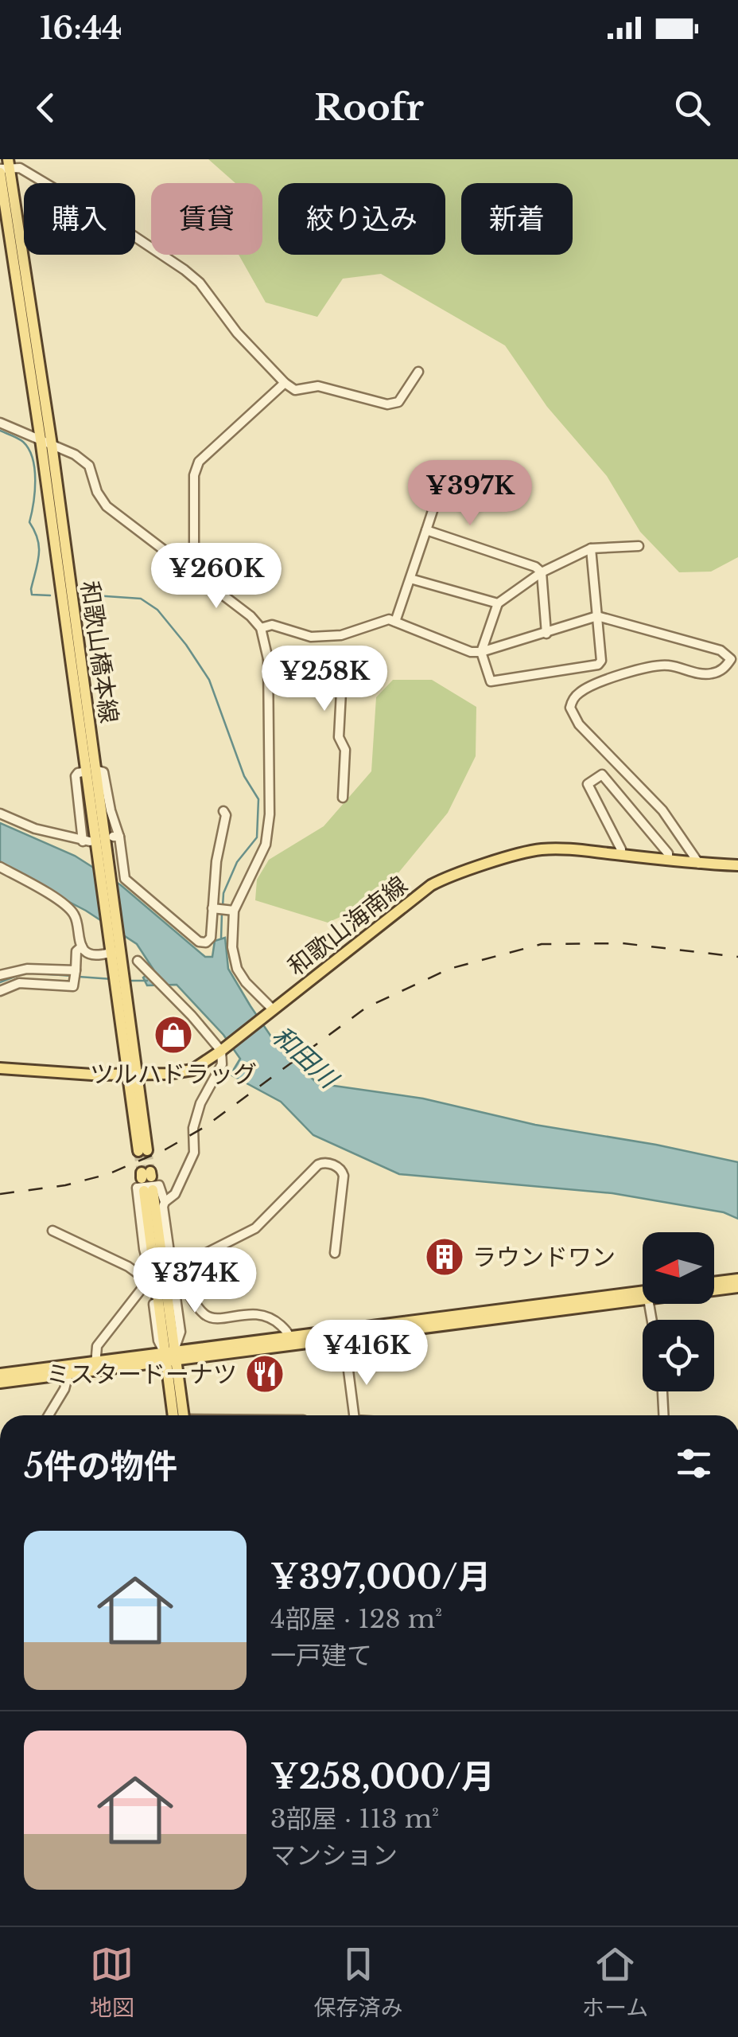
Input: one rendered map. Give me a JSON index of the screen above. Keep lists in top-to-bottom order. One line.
{"streets":{"main road":["和歌山橋本線","和歌山海南線"]},"crossings":[["和歌山橋本線","和歌山海南線"]],"water":["和田川"],"places":{"shop":["ツルハドラッグ"],"building":["ラウンドワン"],"restaurant":["ミスタードーナツ"]},"north":"left","page":{"status":"16:44","header":"Roofr","chip":["購入","賃貸","絞り込み","新着"],"price":["¥397K","¥260K","¥258K","¥374K","¥416K"],"heading":"5件の物件","list":[{"name":"¥397,000/月","note":"4部屋 · 128 m² · 一戸建て"},{"name":"¥258,000/月","note":"3部屋 · 113 m² · マンション"}],"tabs":["地図","保存済み","ホーム"]}}
